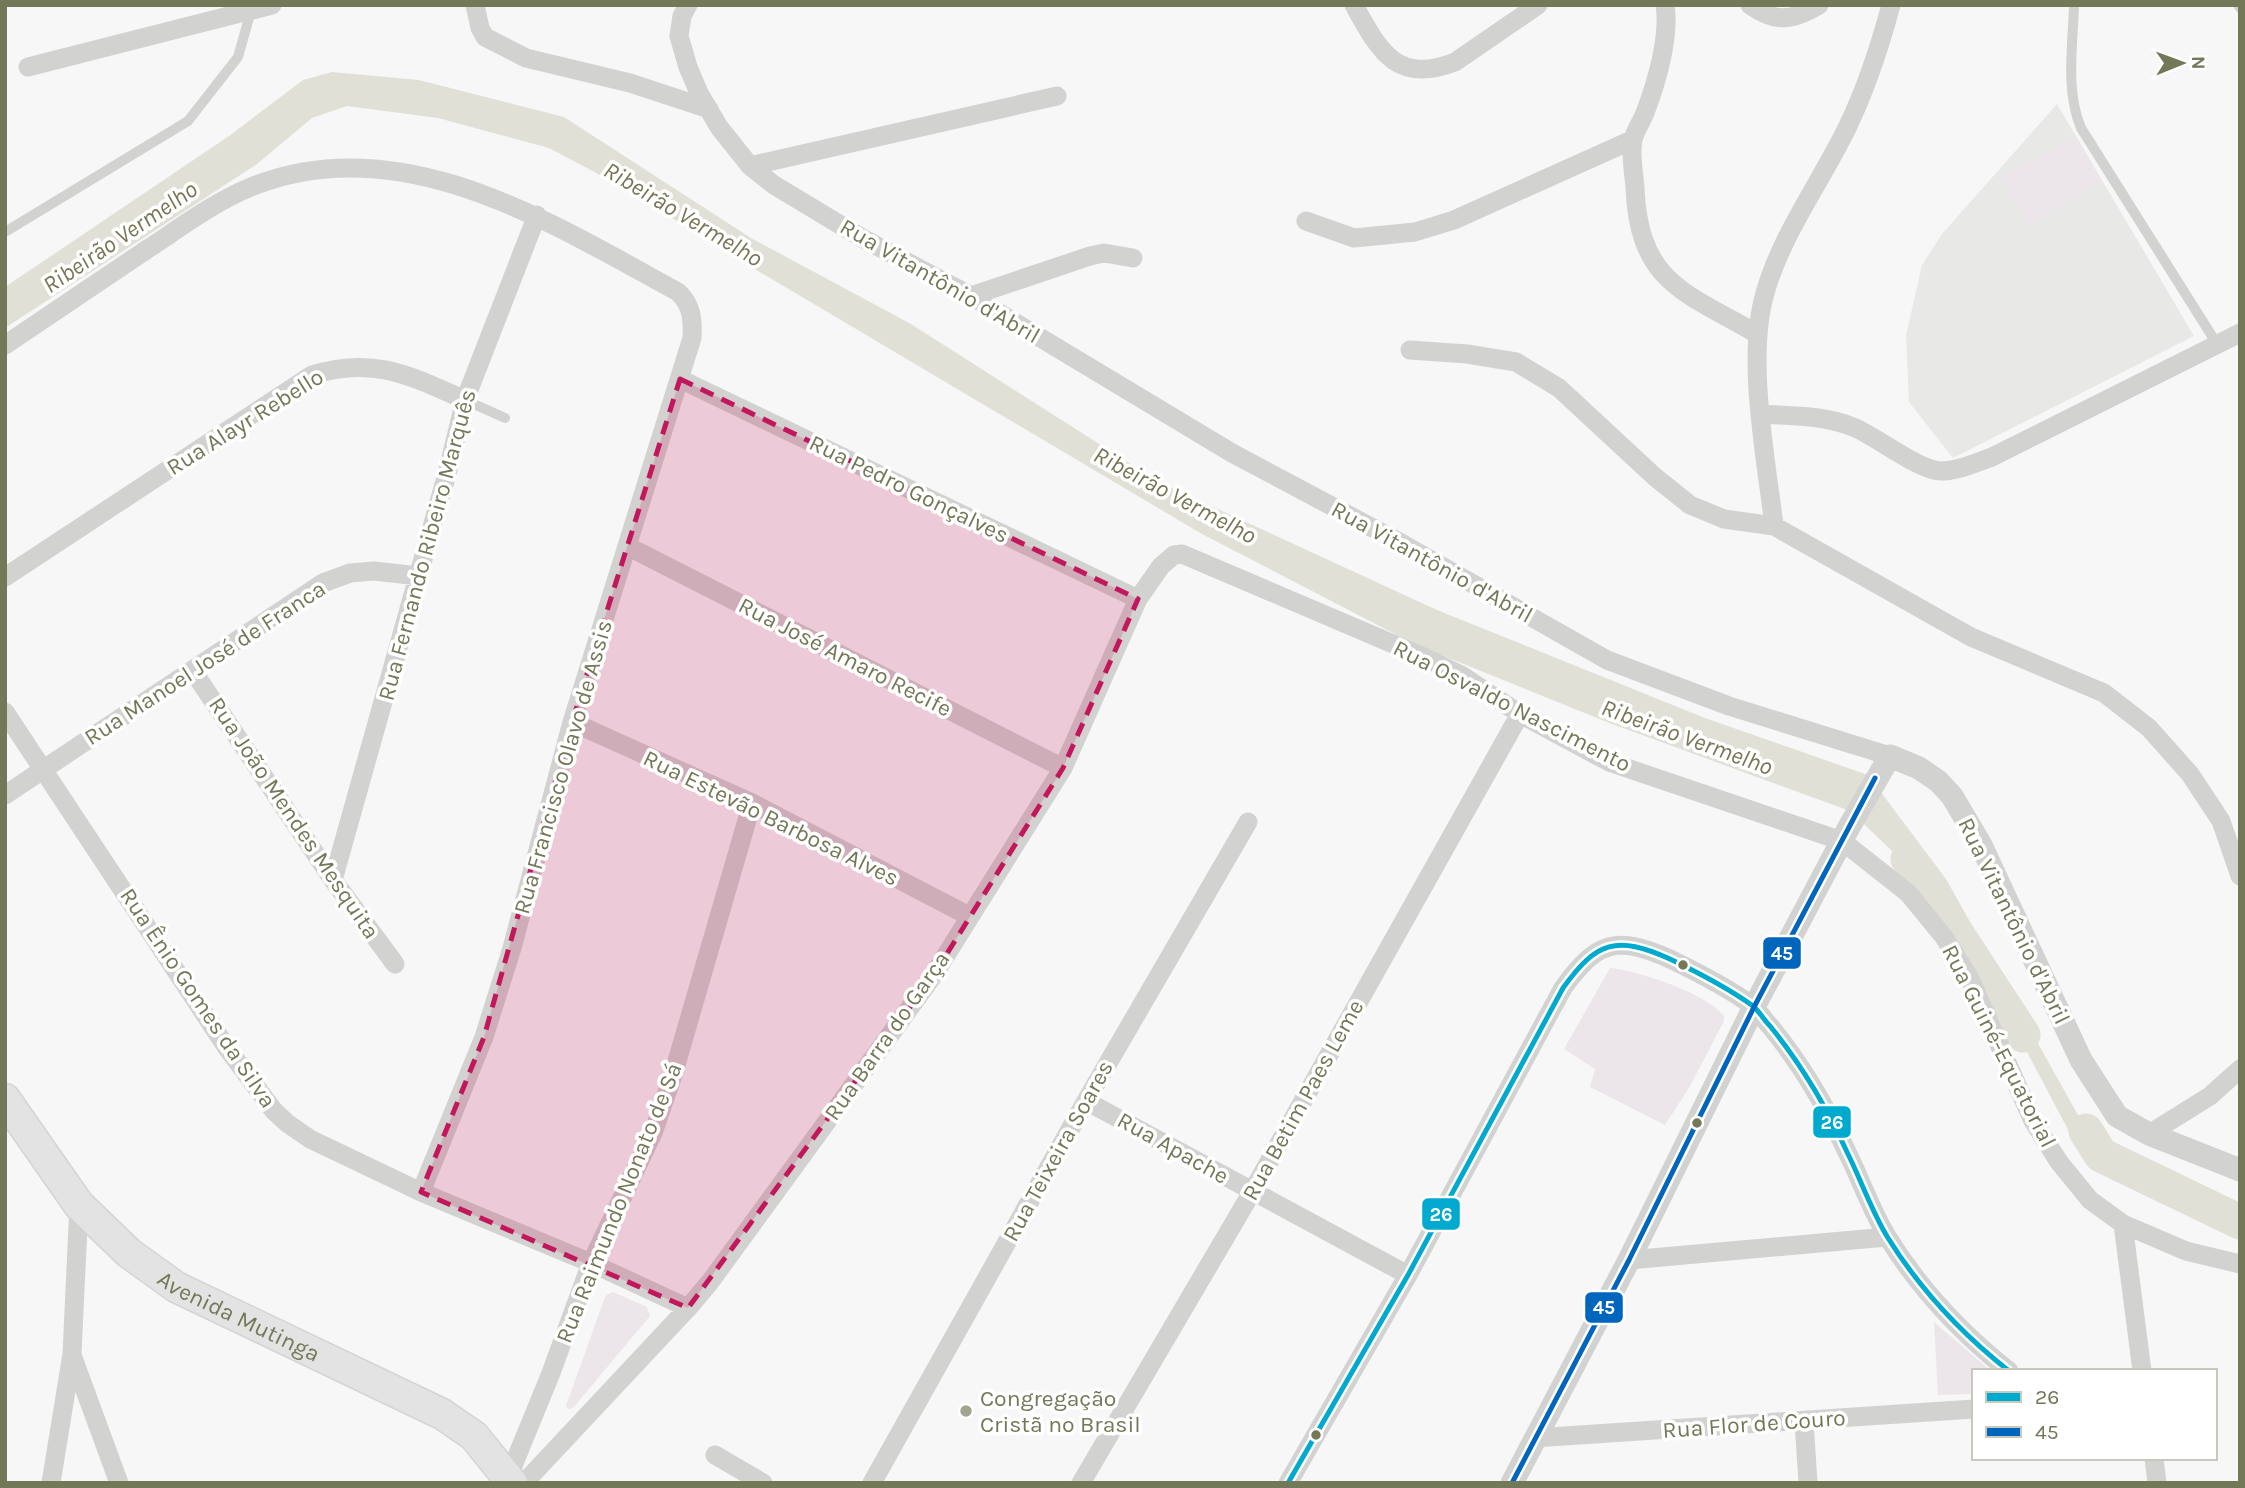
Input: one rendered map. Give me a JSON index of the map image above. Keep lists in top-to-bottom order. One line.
{"streets":{"main road":["Avenida Mutinga"],"street":["Rua Vitantônio d'Abril","Rua Alayr Rebello","Rua Pedro Gonçalves","Rua Fernando Ribeiro Marquês","Rua José Amaro Recife","Rua Manoel José de Franca","Rua Osvaldo Nascimento","Rua Francisco Olavo de Assis","Rua João Mendes Mesquita","Rua Estevão Barbosa Alves","Rua Ênio Gomes da Silva","Rua Barra do Garça","Rua Guiné-Equatorial","Rua Betim Paes Leme","Rua Apache","Rua Teixeira Soares","Rua Raimundo Nonato de Sá","Rua Flor de Couro"]},"crossings":[["Rua Alayr Rebello","Rua Fernando Ribeiro Marquês"],["Rua Pedro Gonçalves","Rua Francisco Olavo de Assis"],["Rua Pedro Gonçalves","Rua Barra do Garça"],["Rua Fernando Ribeiro Marquês","Rua Manoel José de Franca"],["Rua Fernando Ribeiro Marquês","Rua Francisco Olavo de Assis"],["Rua Fernando Ribeiro Marquês","Rua João Mendes Mesquita"],["Rua José Amaro Recife","Rua Francisco Olavo de Assis"],["Rua José Amaro Recife","Rua Barra do Garça"],["Rua Manoel José de Franca","Rua João Mendes Mesquita"],["Rua Manoel José de Franca","Rua Ênio Gomes da Silva"],["Rua Osvaldo Nascimento","Rua Barra do Garça"],["Rua Osvaldo Nascimento","Rua Guiné-Equatorial"],["Rua Osvaldo Nascimento","Rua Betim Paes Leme"],["Rua Francisco Olavo de Assis","Rua Estevão Barbosa Alves"],["Rua Francisco Olavo de Assis","Rua Ênio Gomes da Silva"],["Rua Estevão Barbosa Alves","Rua Barra do Garça"],["Rua Estevão Barbosa Alves","Rua Raimundo Nonato de Sá"],["Rua Ênio Gomes da Silva","Rua Barra do Garça"],["Rua Ênio Gomes da Silva","Rua Raimundo Nonato de Sá"],["Rua Barra do Garça","Rua Raimundo Nonato de Sá"],["Rua Barra do Garça","Avenida Mutinga"],["Rua Betim Paes Leme","Rua Apache"],["Rua Apache","Rua Teixeira Soares"],["Rua Raimundo Nonato de Sá","Avenida Mutinga"]],"water":["Ribeirão Vermelho"],"places":["Congregação Cristã no Brasil"],"lines":["transit line 45","transit line 26"],"legend":["26","45"],"north":"right"}
